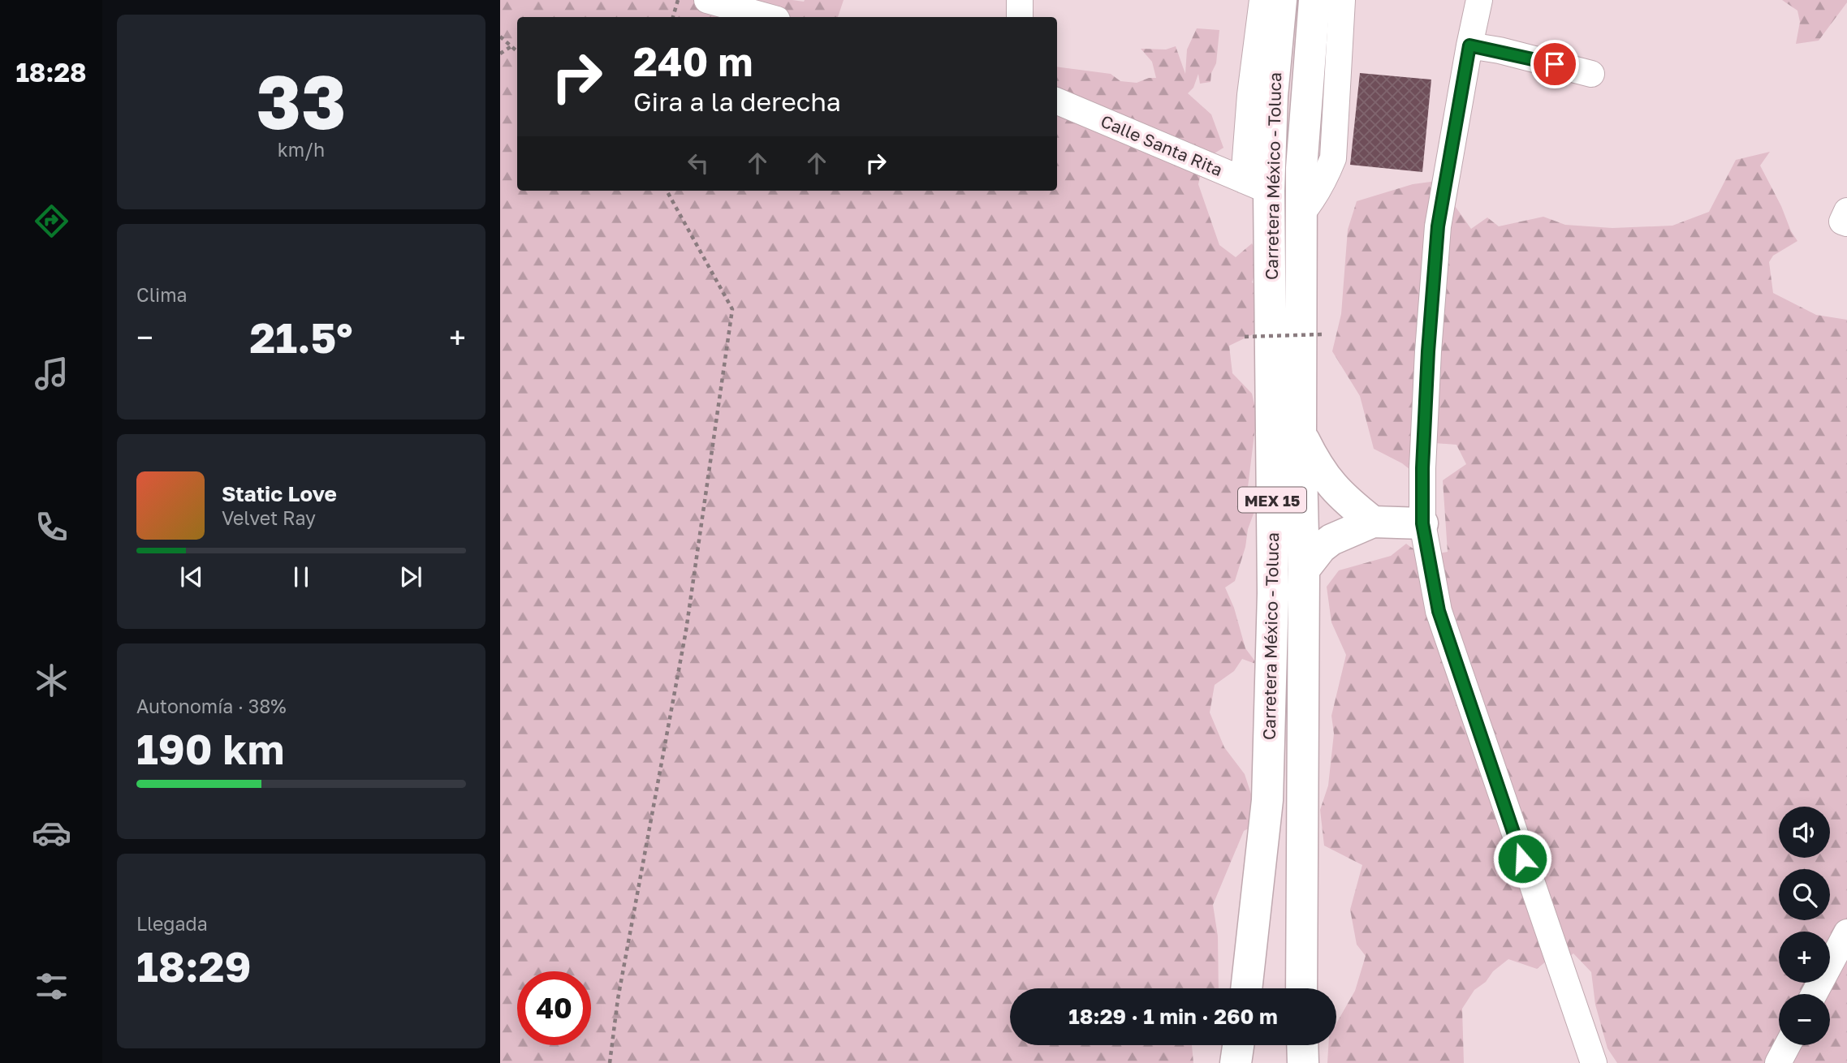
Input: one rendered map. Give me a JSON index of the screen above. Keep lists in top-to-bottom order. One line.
{"streets":{"main road":["Carretera México - Toluca","MEX 15"],"street":["Calle Santa Rita"]},"crossings":[["Calle Santa Rita","Carretera México - Toluca"]],"page":{"tabs":"18:28","tile":[["33","km/h"],"Clima",["Autonomía · 38%","190 km"],["Llegada","18:29"]],"turn":["240 m","Gira a la derecha"],"heat":["−","21.5°","+"],"song":["Static Love","Velvet Ray"],"map_buttons":["+","−"],"limit":"40","trip":"18:29 · 1 min · 260 m"}}
